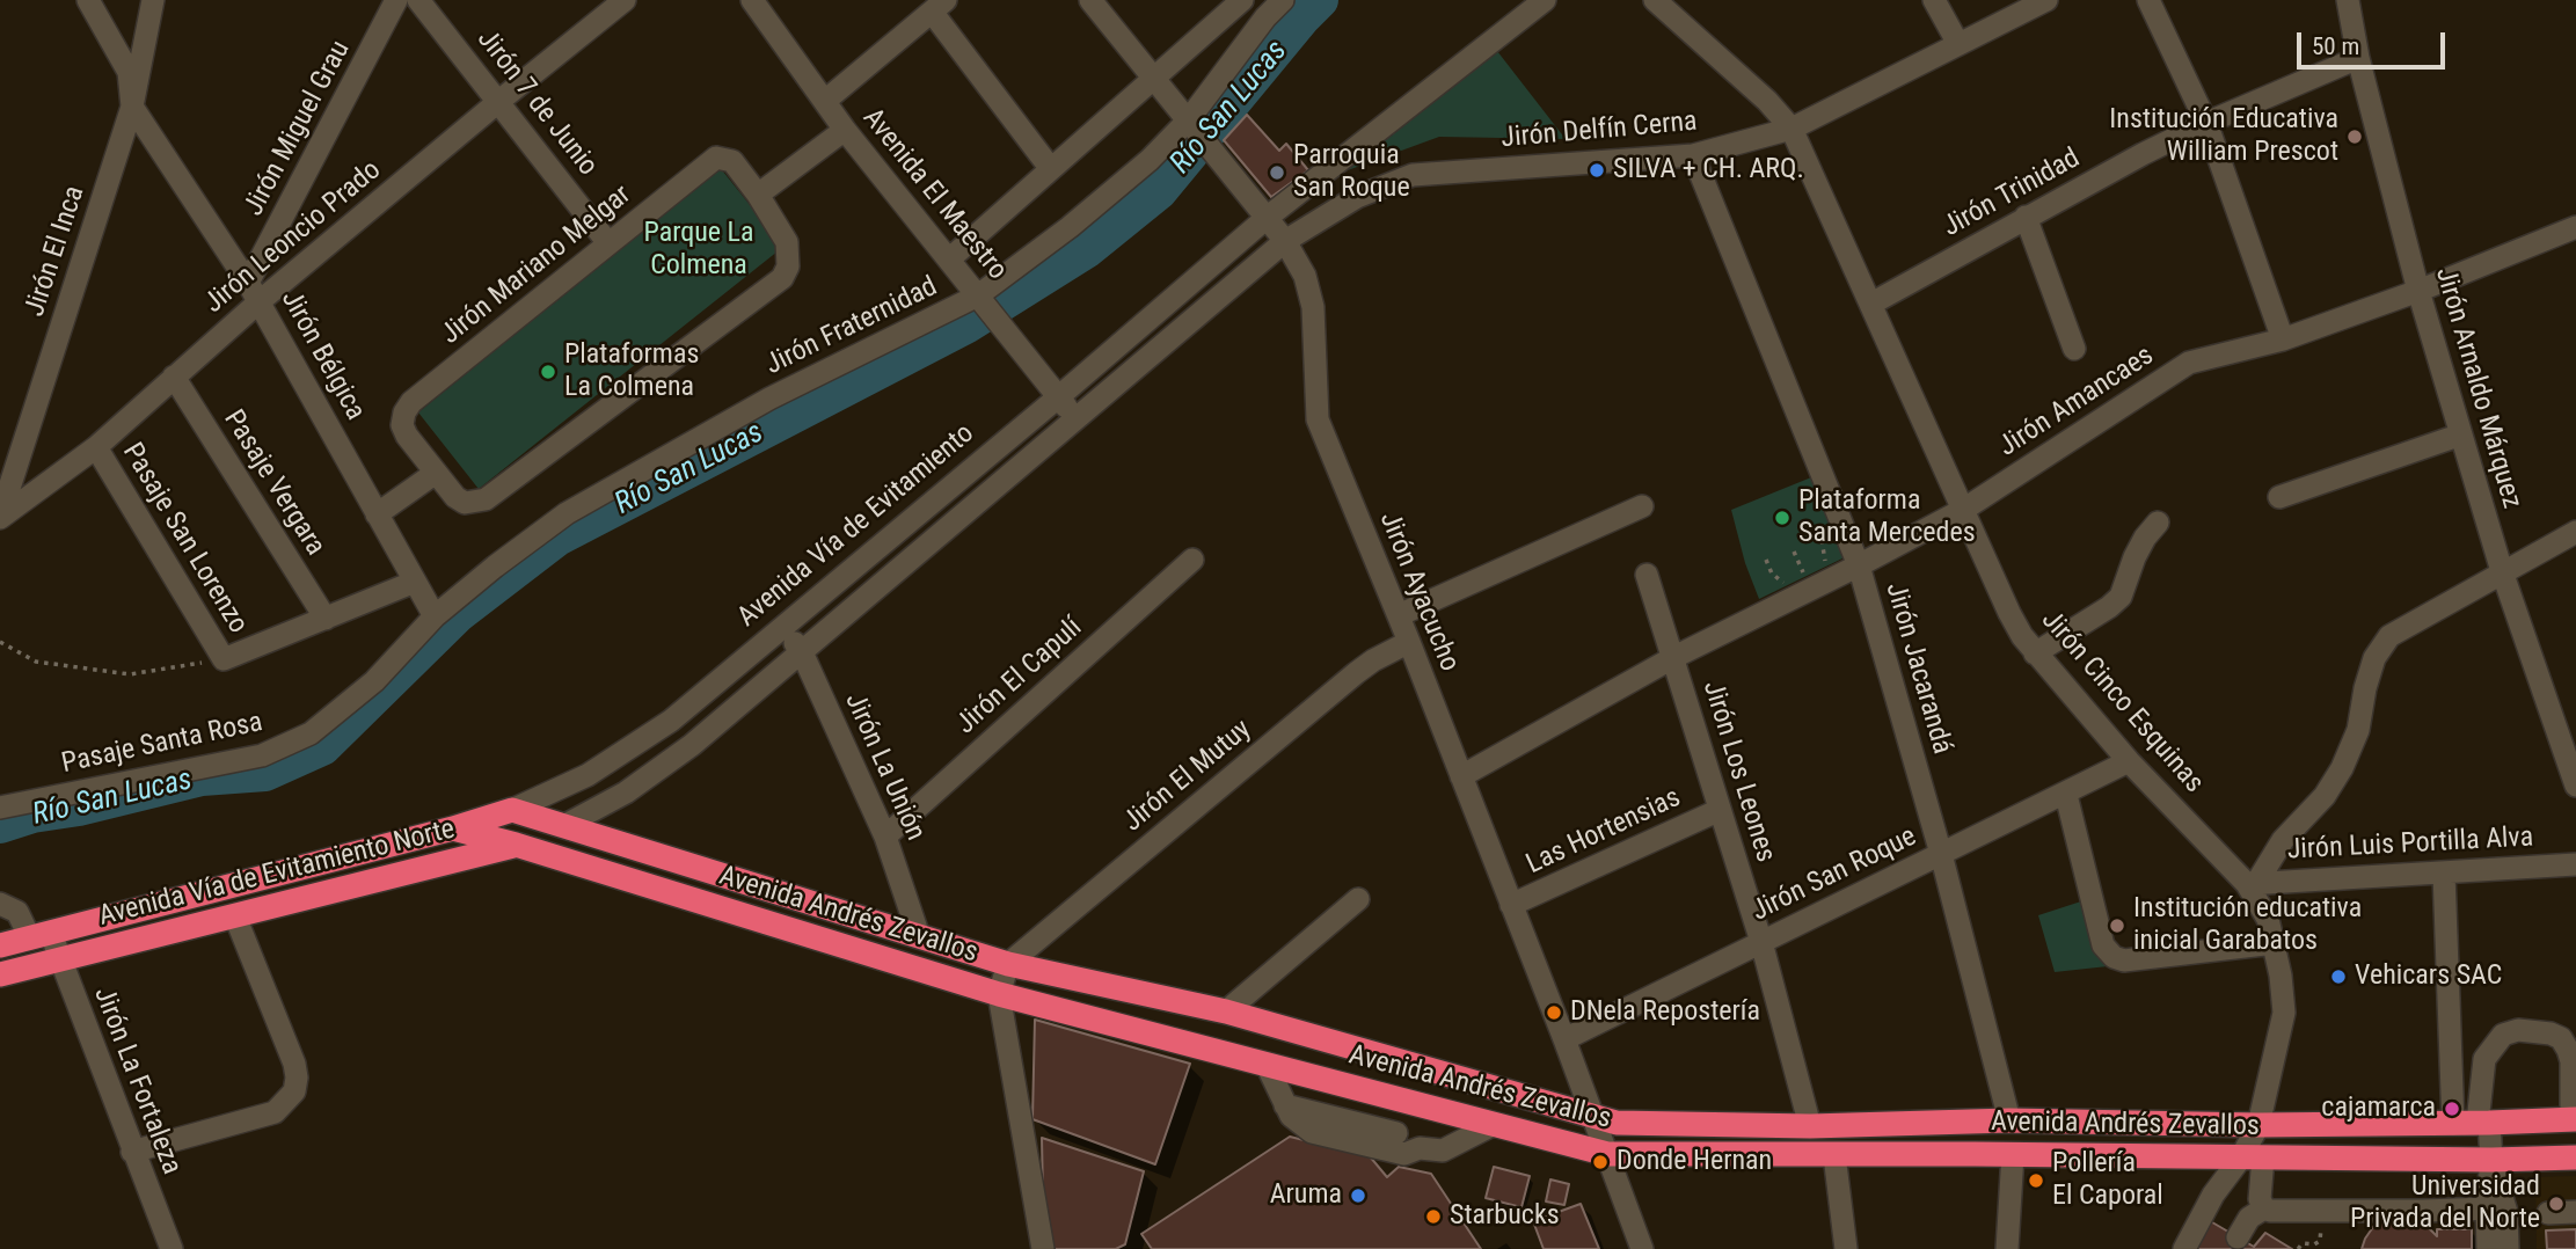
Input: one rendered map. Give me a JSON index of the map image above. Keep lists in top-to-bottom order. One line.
{"streets":{"highway":["Avenida Vía de Evitamiento","Avenida Vía de Evitamiento Norte","Avenida Andrés Zevallos"],"street":["Jirón 7 de Junio","Jirón Miguel Grau","Jirón Delfín Cerna","Jirón Trinidad","Avenida El Maestro","Jirón Leoncio Prado","Jirón El Inca","Jirón Mariano Melgar","Jirón Fraternidad","Jirón Bélgica","Jirón Arnaldo Márquez","Jirón Amancaes","Pasaje Vergara","Pasaje San Lorenzo","Jirón Ayacucho","Jirón Jacarandá","Jirón El Capulí","Jirón Cinco Esquinas","Pasaje Santa Rosa","Jirón La Unión","Jirón Los Leones","Jirón El Mutuy","Las Hortensias","Jirón Luis Portilla Alva","Jirón San Roque","Jirón La Fortaleza"]},"crossings":[["Jirón 7 de Junio","Jirón Leoncio Prado"],["Jirón 7 de Junio","Jirón Mariano Melgar"],["Jirón Miguel Grau","Jirón Leoncio Prado"],["Jirón Miguel Grau","Jirón Bélgica"],["Jirón Delfín Cerna","Jirón Ayacucho"],["Jirón Delfín Cerna","Jirón Jacarandá"],["Jirón Delfín Cerna","Jirón Cinco Esquinas"],["Jirón Trinidad","Jirón Arnaldo Márquez"],["Jirón Trinidad","Jirón Cinco Esquinas"],["Avenida El Maestro","Jirón Fraternidad"],["Avenida El Maestro","Avenida Vía de Evitamiento"],["Jirón Leoncio Prado","Jirón El Inca"],["Jirón Leoncio Prado","Jirón Bélgica"],["Jirón Leoncio Prado","Pasaje Vergara"],["Jirón Leoncio Prado","Pasaje San Lorenzo"],["Jirón El Inca","Jirón Bélgica"],["Jirón Fraternidad","Jirón Bélgica"],["Jirón Fraternidad","Jirón Ayacucho"],["Jirón Fraternidad","Pasaje Santa Rosa"],["Jirón Bélgica","Pasaje Santa Rosa"],["Jirón Arnaldo Márquez","Jirón Amancaes"],["Jirón Amancaes","Jirón Ayacucho"],["Jirón Amancaes","Jirón Jacarandá"],["Jirón Amancaes","Jirón Cinco Esquinas"],["Jirón Amancaes","Jirón Los Leones"],["Avenida Vía de Evitamiento","Jirón Ayacucho"],["Avenida Vía de Evitamiento","Jirón La Unión"],["Avenida Vía de Evitamiento","Avenida Vía de Evitamiento Norte"],["Avenida Vía de Evitamiento","Avenida Andrés Zevallos"],["Jirón Ayacucho","Jirón El Mutuy"],["Jirón Ayacucho","Las Hortensias"],["Jirón Ayacucho","Jirón San Roque"],["Jirón Ayacucho","Avenida Andrés Zevallos"],["Jirón Jacarandá","Jirón San Roque"],["Jirón Jacarandá","Avenida Andrés Zevallos"],["Jirón El Capulí","Jirón La Unión"],["Jirón Cinco Esquinas","Jirón Luis Portilla Alva"],["Jirón Cinco Esquinas","Jirón San Roque"],["Jirón Cinco Esquinas","Avenida Andrés Zevallos"],["Jirón La Unión","Avenida Andrés Zevallos"],["Jirón Los Leones","Las Hortensias"],["Jirón Los Leones","Jirón San Roque"],["Jirón Los Leones","Avenida Andrés Zevallos"],["Jirón El Mutuy","Avenida Andrés Zevallos"],["Avenida Vía de Evitamiento Norte","Avenida Andrés Zevallos"],["Avenida Vía de Evitamiento Norte","Jirón La Fortaleza"]],"water":["Río San Lucas"],"parks":["Parque La Colmena"],"places":["Institución Educativa William Prescot","SILVA + CH. ARQ.","Parroquia San Roque","Plataformas La Colmena","Plataforma Santa Mercedes","Institución educativa inicial Garabatos","Vehicars SAC","DNela Repostería","cajamarca","Donde Hernan","Pollería El Caporal","Aruma","Universidad Privada del Norte","Starbucks"],"scale_bar":"50 m"}
